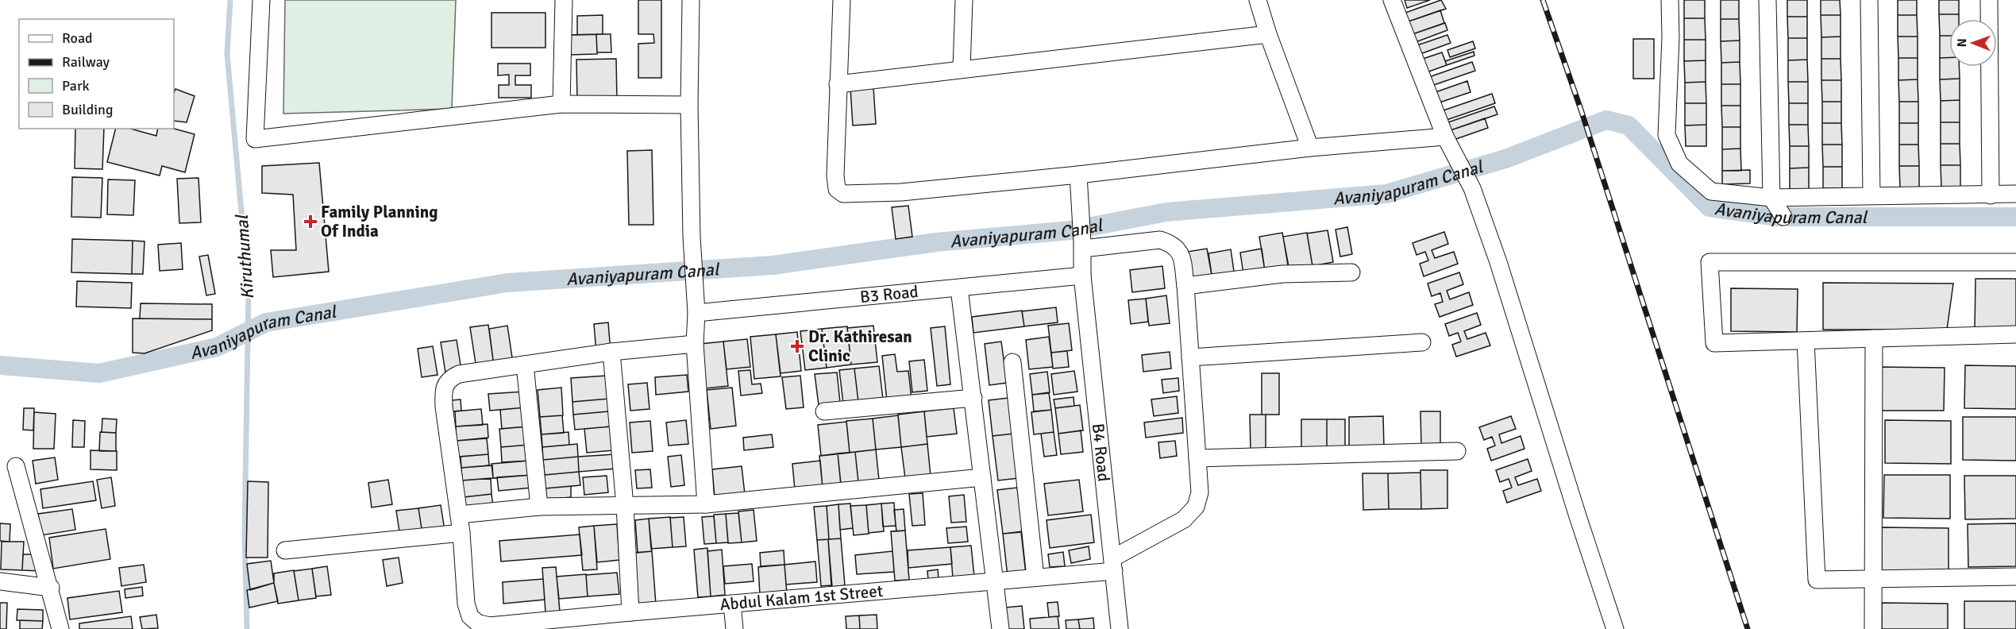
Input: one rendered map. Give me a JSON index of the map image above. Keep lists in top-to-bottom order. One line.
{"streets":{"street":["B3 Road","B4 Road","Abdul Kalam 1st Street"]},"crossings":[["B3 Road","B4 Road"],["B4 Road","Abdul Kalam 1st Street"]],"water":["Avaniyapuram Canal","Kiruthumal"],"places":{"health":["Family Planning Of India","Dr. Kathiresan Clinic"]},"legend":["Road","Railway","Park","Building"],"north":"left"}
